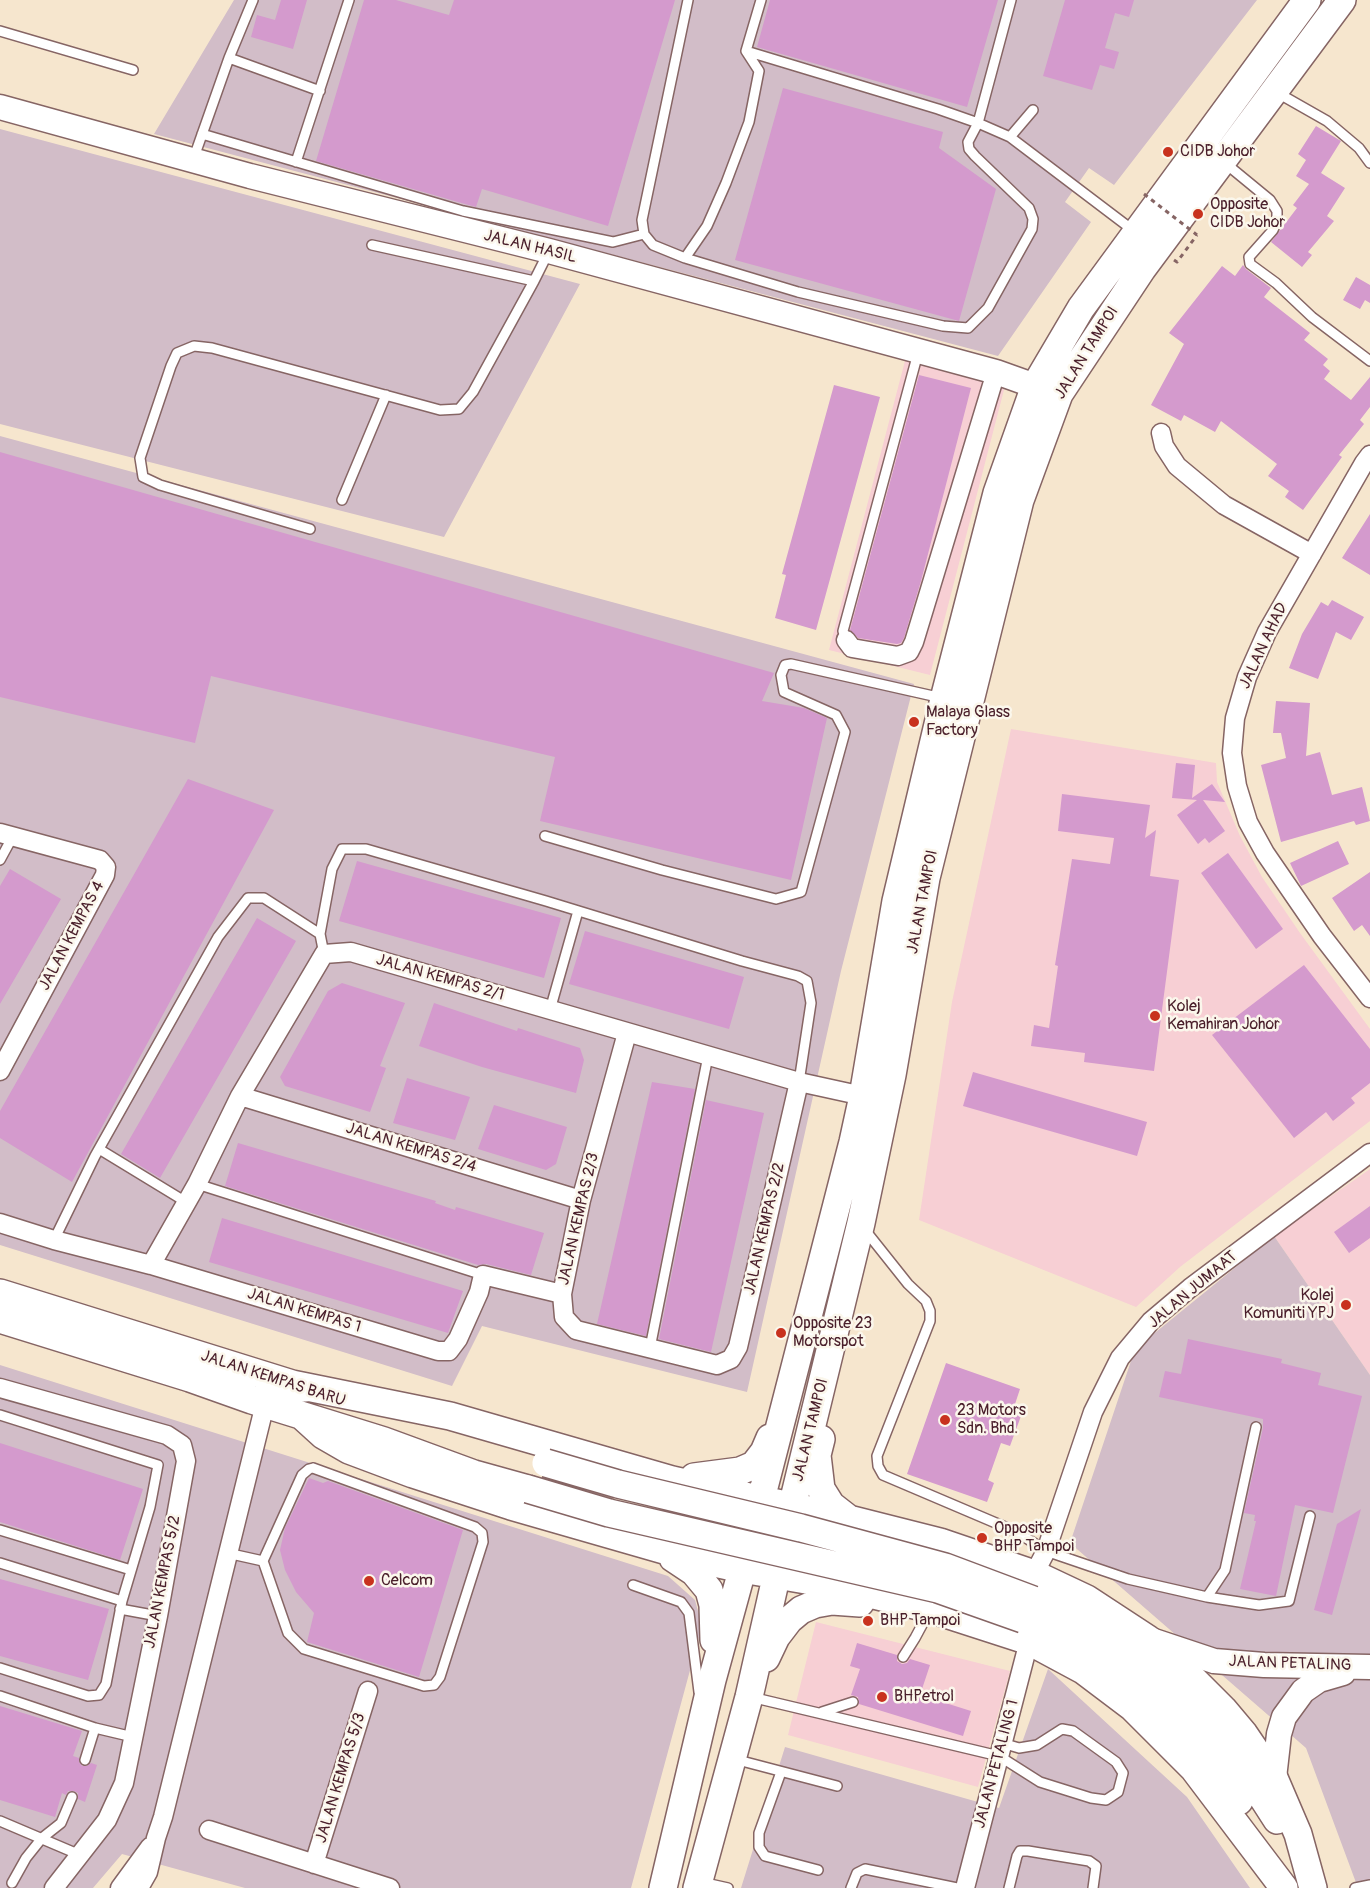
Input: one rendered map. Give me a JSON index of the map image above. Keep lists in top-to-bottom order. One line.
{"streets":{"main road":["JALAN TAMPOI","JALAN KEMPAS BARU"],"street":["JALAN HASIL","JALAN AHAD","JALAN KEMPAS 4","JALAN KEMPAS 2/1","JALAN KEMPAS 2/4","JALAN KEMPAS 2/3","JALAN KEMPAS 2/2","JALAN JUMAAT","JALAN KEMPAS 1","JALAN KEMPAS 5/2","JALAN PETALING","JALAN PETALING 1","JALAN KEMPAS 5/3"]},"crossings":[["JALAN HASIL","JALAN TAMPOI"],["JALAN TAMPOI","JALAN KEMPAS 2/1"],["JALAN KEMPAS 2/1","JALAN KEMPAS 2/3"],["JALAN KEMPAS 2/1","JALAN KEMPAS 2/2"],["JALAN KEMPAS 2/4","JALAN KEMPAS 2/3"],["JALAN KEMPAS 2/3","JALAN KEMPAS 2/2"],["JALAN JUMAAT","JALAN KEMPAS BARU"],["JALAN JUMAAT","JALAN PETALING 1"],["JALAN KEMPAS BARU","JALAN PETALING 1"]],"places":["CIDB Johor","Opposite CIDB Johor","Malaya Glass Factory","Kolej Kemahiran Johor","Kolej Komuniti YPJ","Opposite 23 Motorspot","23 Motors Sdn. Bhd.","Opposite BHP Tampoi","Celcom","BHP Tampoi","BHPetrol"]}
